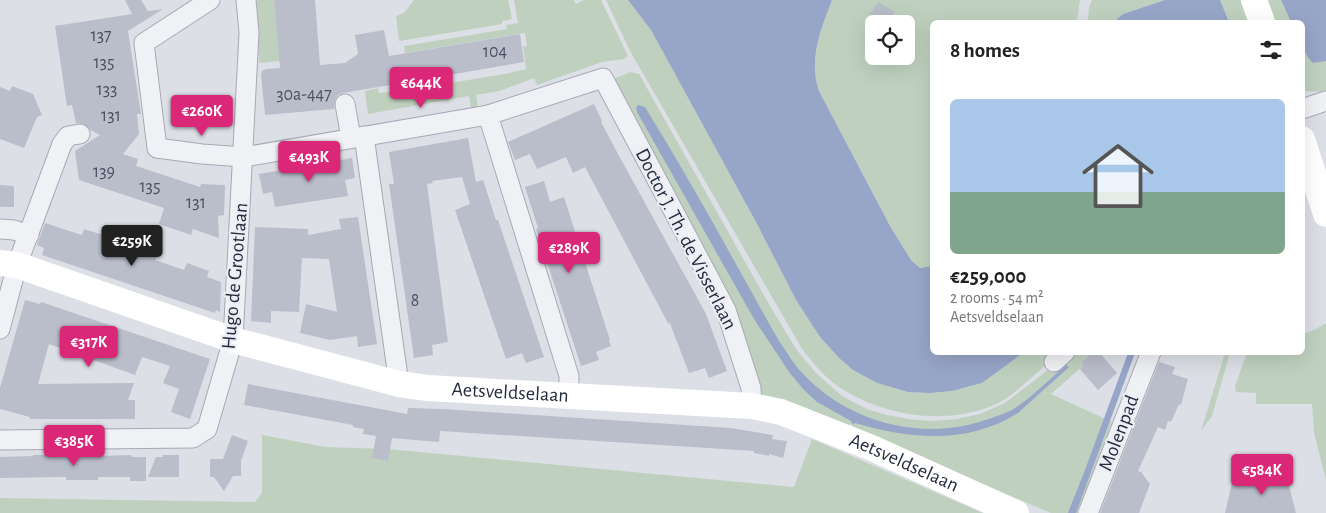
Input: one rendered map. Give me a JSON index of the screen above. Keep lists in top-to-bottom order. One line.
{"streets":{"street":["Doctor J. Th. de Visserlaan","Hugo de Grootlaan","Aetsveldselaan","Molenpad"]},"crossings":[["Doctor J. Th. de Visserlaan","Aetsveldselaan"],["Hugo de Grootlaan","Aetsveldselaan"]],"house_numbers":["137","104","135","133","30a-447","131","139","135","131","8"],"page":{"heading":"8 homes","price":["€644K","€260K","€493K","€259K","€289K","€317K","€385K","€584K"],"list":[{"name":"€259,000","note":"2 rooms · 54 m² · Aetsveldselaan"}]}}
